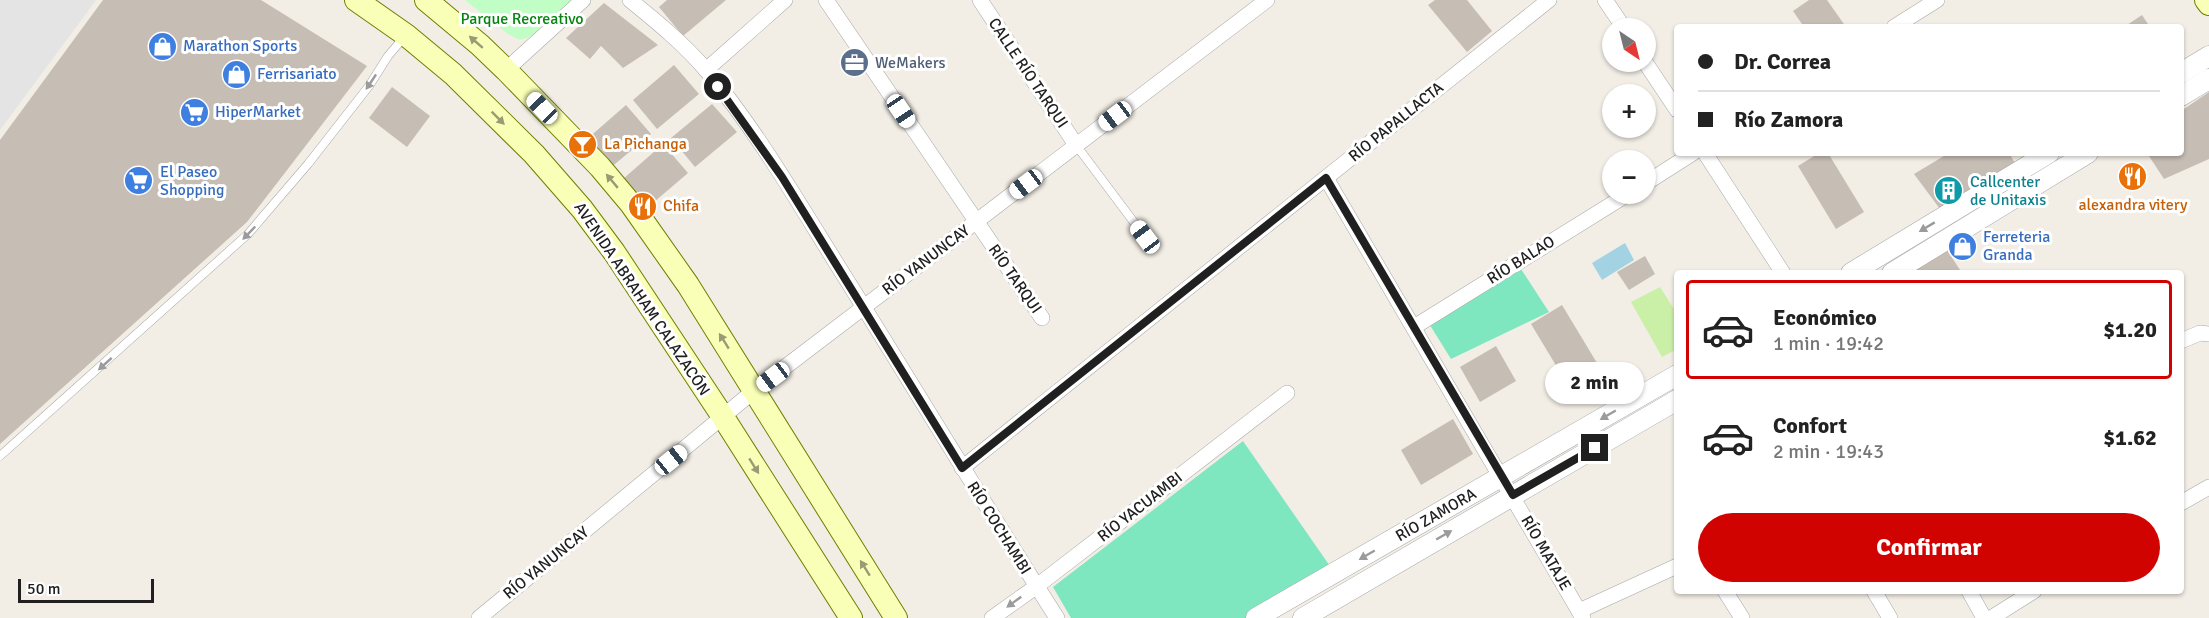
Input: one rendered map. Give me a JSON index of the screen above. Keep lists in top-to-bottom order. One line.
{"streets":{"main road":["AVENIDA ABRAHAM CALAZACÓN"],"street":["CALLE RÍO TARQUI","RÍO PAPALLACTA","RÍO YANUNCAY","RÍO BALAO","RÍO TARQUI","RÍO YACUAMBI","RÍO ZAMORA","RÍO COCHAMBI","RÍO MATAJE"]},"crossings":[["CALLE RÍO TARQUI","RÍO YANUNCAY"],["RÍO PAPALLACTA","RÍO COCHAMBI"],["RÍO PAPALLACTA","RÍO MATAJE"],["RÍO YANUNCAY","RÍO TARQUI"],["RÍO YANUNCAY","AVENIDA ABRAHAM CALAZACÓN"],["RÍO YANUNCAY","RÍO COCHAMBI"],["RÍO BALAO","RÍO MATAJE"],["RÍO YACUAMBI","RÍO COCHAMBI"],["RÍO ZAMORA","RÍO MATAJE"]],"parks":["Parque Recreativo"],"places":{"shop":["Marathon Sports","Ferrisariato","Ferreteria Granda"],"office":["WeMakers"],"supermarket":["HiperMarket","El Paseo Shopping"],"bar":["La Pichanga"],"restaurant":["alexandra vitery","Chifa"],"building":["Callcenter de Unitaxis"]},"scale_bar":"50 m","north":"bottom right","page":{"map_buttons":["+","−"],"banner":["Dr. Correa","Río Zamora"],"list":[{"name":"Económico","note":"1 min · 19:42","value":"$1.20"},{"name":"Confort","note":"2 min · 19:43","value":"$1.62"}],"bubble":"2 min","buttons":"Confirmar","scale":"50 m"}}
